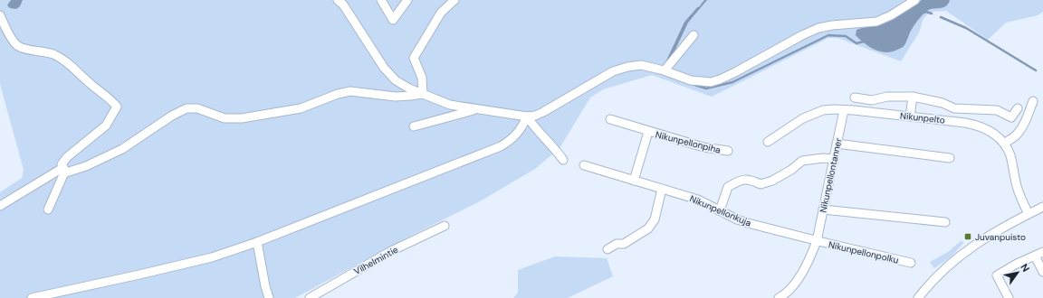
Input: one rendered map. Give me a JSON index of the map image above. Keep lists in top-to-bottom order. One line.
{"streets":{"street":["Nikunpelto","Nikunpellonpiha","Nikunpellontanner","Nikunpellonkuja","Nikunpellonpolku","Vilhelmintie"]},"crossings":[["Nikunpelto","Nikunpellontanner"],["Nikunpellonpiha","Nikunpellonkuja"],["Nikunpellontanner","Nikunpellonkuja"],["Nikunpellontanner","Nikunpellonpolku"],["Nikunpellonkuja","Nikunpellonpolku"]],"places":{"transit":["Juvanpuisto"]},"north":"top right"}
